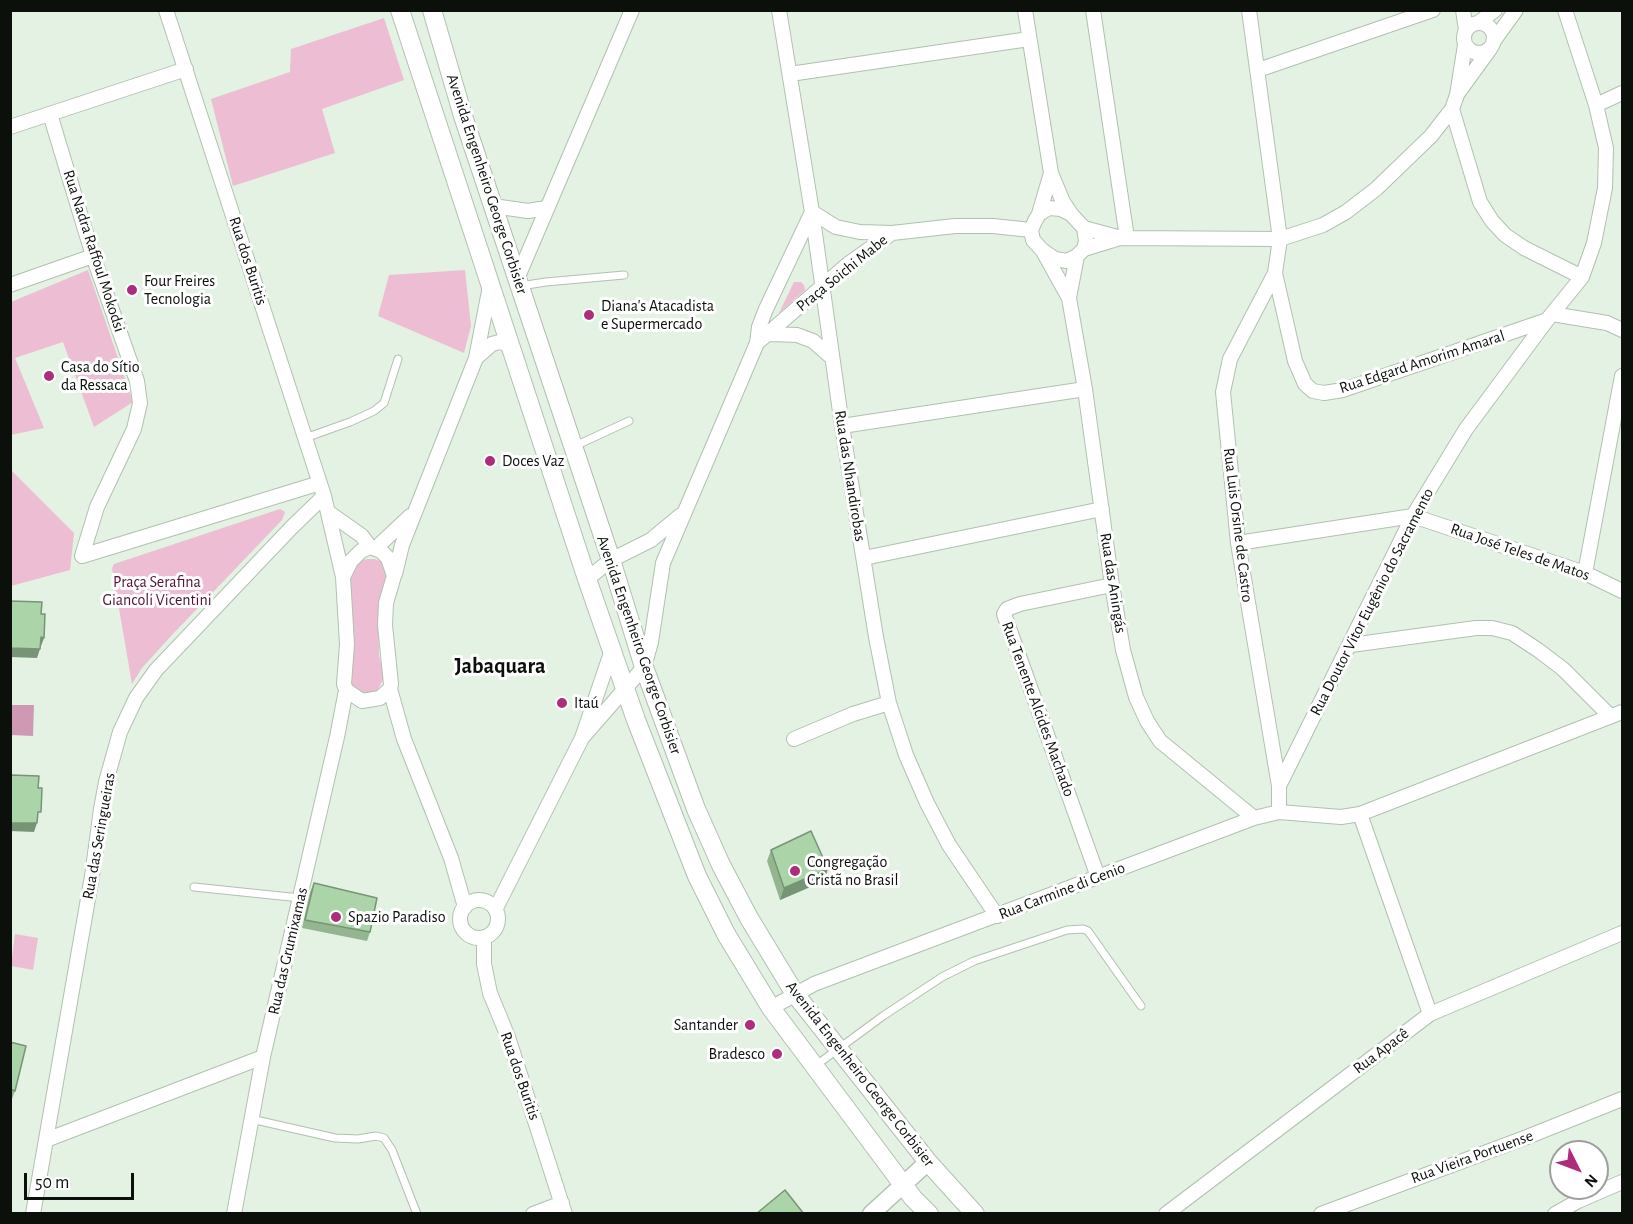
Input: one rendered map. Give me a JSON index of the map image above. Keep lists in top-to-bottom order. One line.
{"streets":{"main road":["Avenida Engenheiro George Corbisier"],"street":["Rua Nadra Raffoul Mokodsi","Rua dos Buritis","Praça Soichi Mabe","Rua Edgard Amorim Amaral","Rua das Nhandirobas","Rua Luis Orsine de Castro","Rua José Teles de Matos","Rua das Aningás","Rua Doutor Vitor Eugênio do Sacramento","Rua Tenente Alcides Machado","Rua das Seringueiras","Rua Carmine di Genio","Rua das Grumixamas","Rua Apacê","Rua Vieira Portuense"]},"crossings":[["Avenida Engenheiro George Corbisier","Rua Carmine di Genio"],["Rua Nadra Raffoul Mokodsi","Rua dos Buritis"],["Rua dos Buritis","Rua das Seringueiras"],["Rua dos Buritis","Rua das Grumixamas"],["Praça Soichi Mabe","Rua das Nhandirobas"],["Rua Edgard Amorim Amaral","Rua Luis Orsine de Castro"],["Rua Edgard Amorim Amaral","Rua Doutor Vitor Eugênio do Sacramento"],["Rua das Nhandirobas","Rua Carmine di Genio"],["Rua Luis Orsine de Castro","Rua José Teles de Matos"],["Rua Luis Orsine de Castro","Rua Doutor Vitor Eugênio do Sacramento"],["Rua José Teles de Matos","Rua Doutor Vitor Eugênio do Sacramento"],["Rua das Aningás","Rua Tenente Alcides Machado"],["Rua das Aningás","Rua Carmine di Genio"],["Rua Doutor Vitor Eugênio do Sacramento","Rua Carmine di Genio"],["Rua Tenente Alcides Machado","Rua Carmine di Genio"]],"districts":["Jabaquara"],"parks":["Praça Serafina Giancoli Vicentini"],"places":["Four Freires Tecnologia","Diana's Atacadista e Supermercado","Casa do Sítio da Ressaca","Doces Vaz","Itaú","Congregação Cristã no Brasil","Spazio Paradiso","Santander","Bradesco"],"scale_bar":"50 m","north":"bottom right"}
